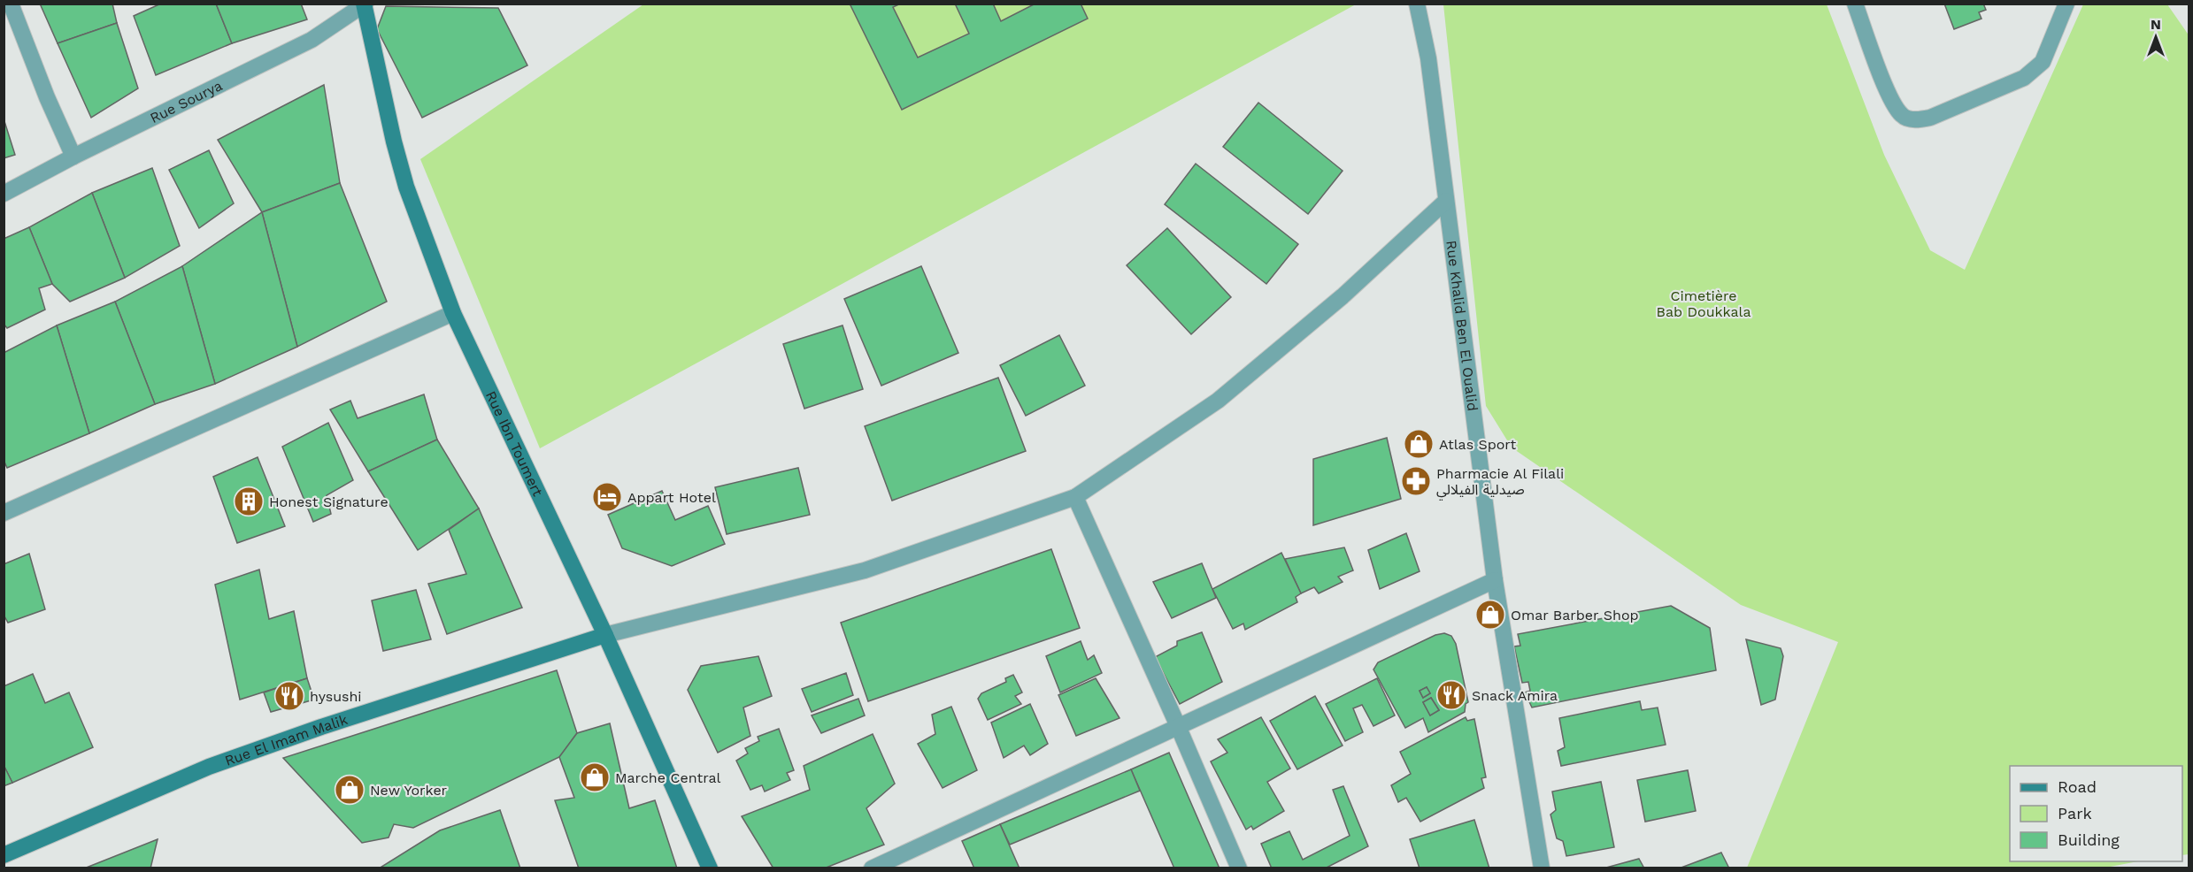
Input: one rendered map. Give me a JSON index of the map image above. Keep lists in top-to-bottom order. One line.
{"streets":{"street":["Rue Sourya","Rue Khalid Ben El Oualid","Rue Ibn Toumert","Rue El Imam Malik"]},"crossings":[["Rue Sourya","Rue Ibn Toumert"],["Rue Ibn Toumert","Rue El Imam Malik"]],"parks":["Cimetière Bab Doukkala"],"places":{"shop":["Atlas Sport","Omar Barber Shop","Marche Central","New Yorker"],"pharmacy":["Pharmacie Al Filali صيدلية الفيلالي"],"hotel":["Appart Hotel"],"building":["Honest Signature"],"restaurant":["Snack Amira","hysushi"]},"legend":["Road","Park","Building"],"north":"top"}
